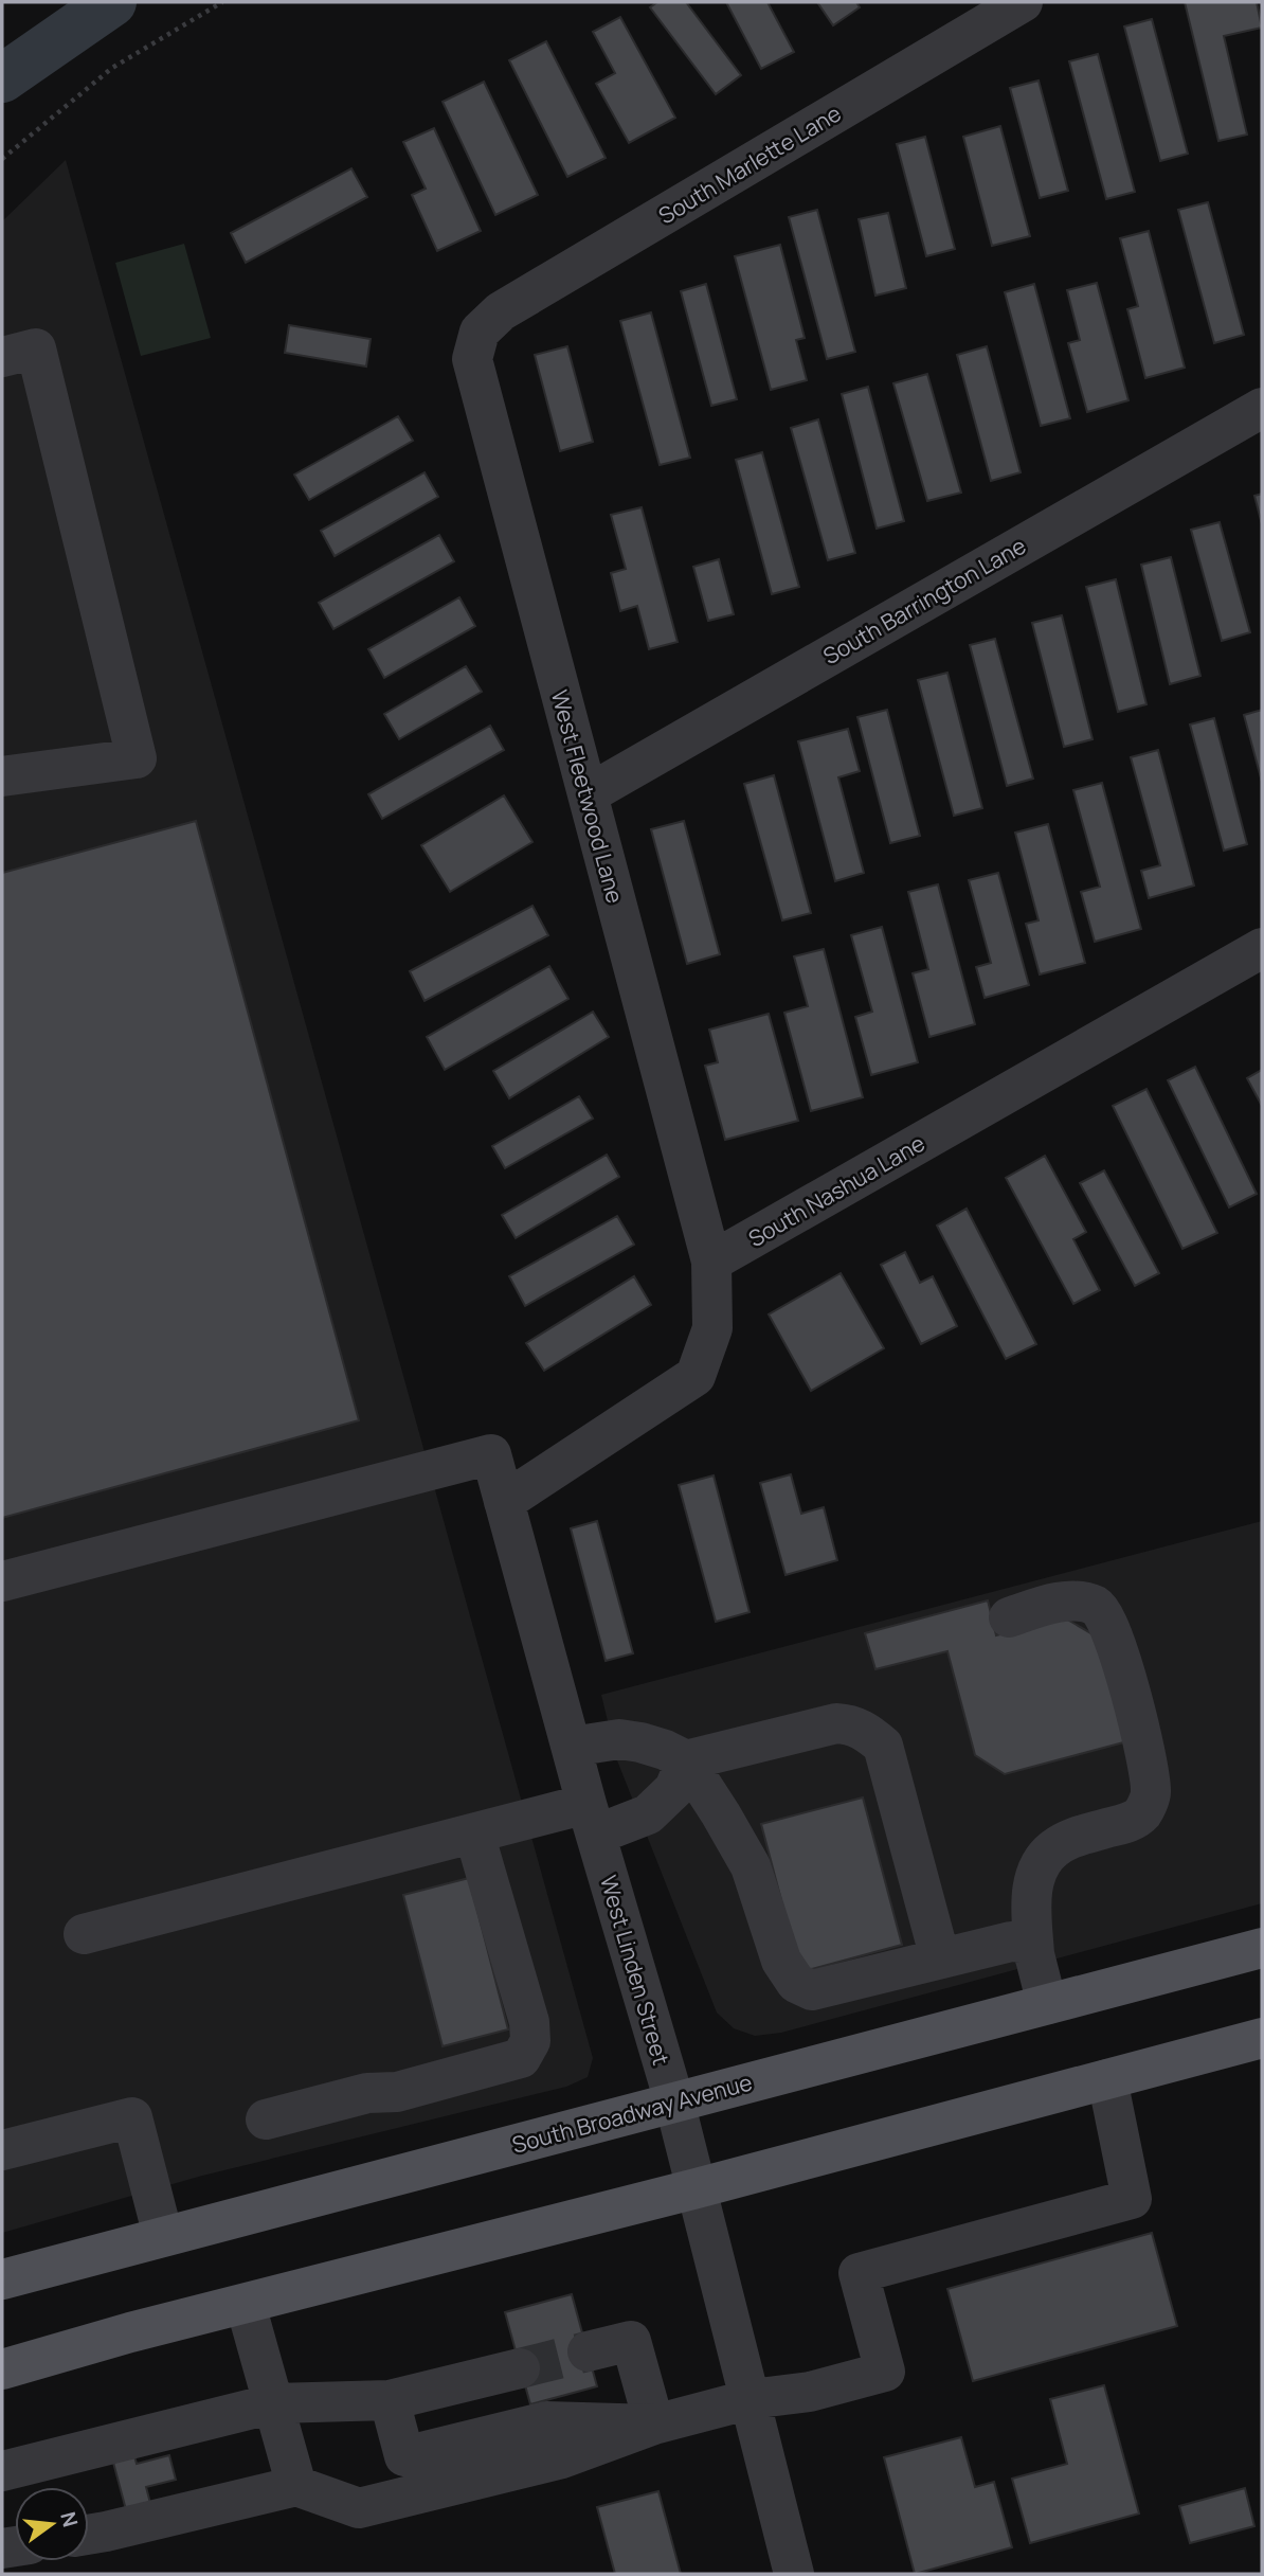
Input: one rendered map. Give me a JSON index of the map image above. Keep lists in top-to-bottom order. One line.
{"streets":{"main road":["South Broadway Avenue"],"street":["South Marlette Lane","South Barrington Lane","West Fleetwood Lane","South Nashua Lane","West Linden Street"]},"crossings":[["South Marlette Lane","West Fleetwood Lane"],["South Barrington Lane","West Fleetwood Lane"],["West Fleetwood Lane","South Nashua Lane"],["West Linden Street","South Broadway Avenue"]],"north":"right"}
